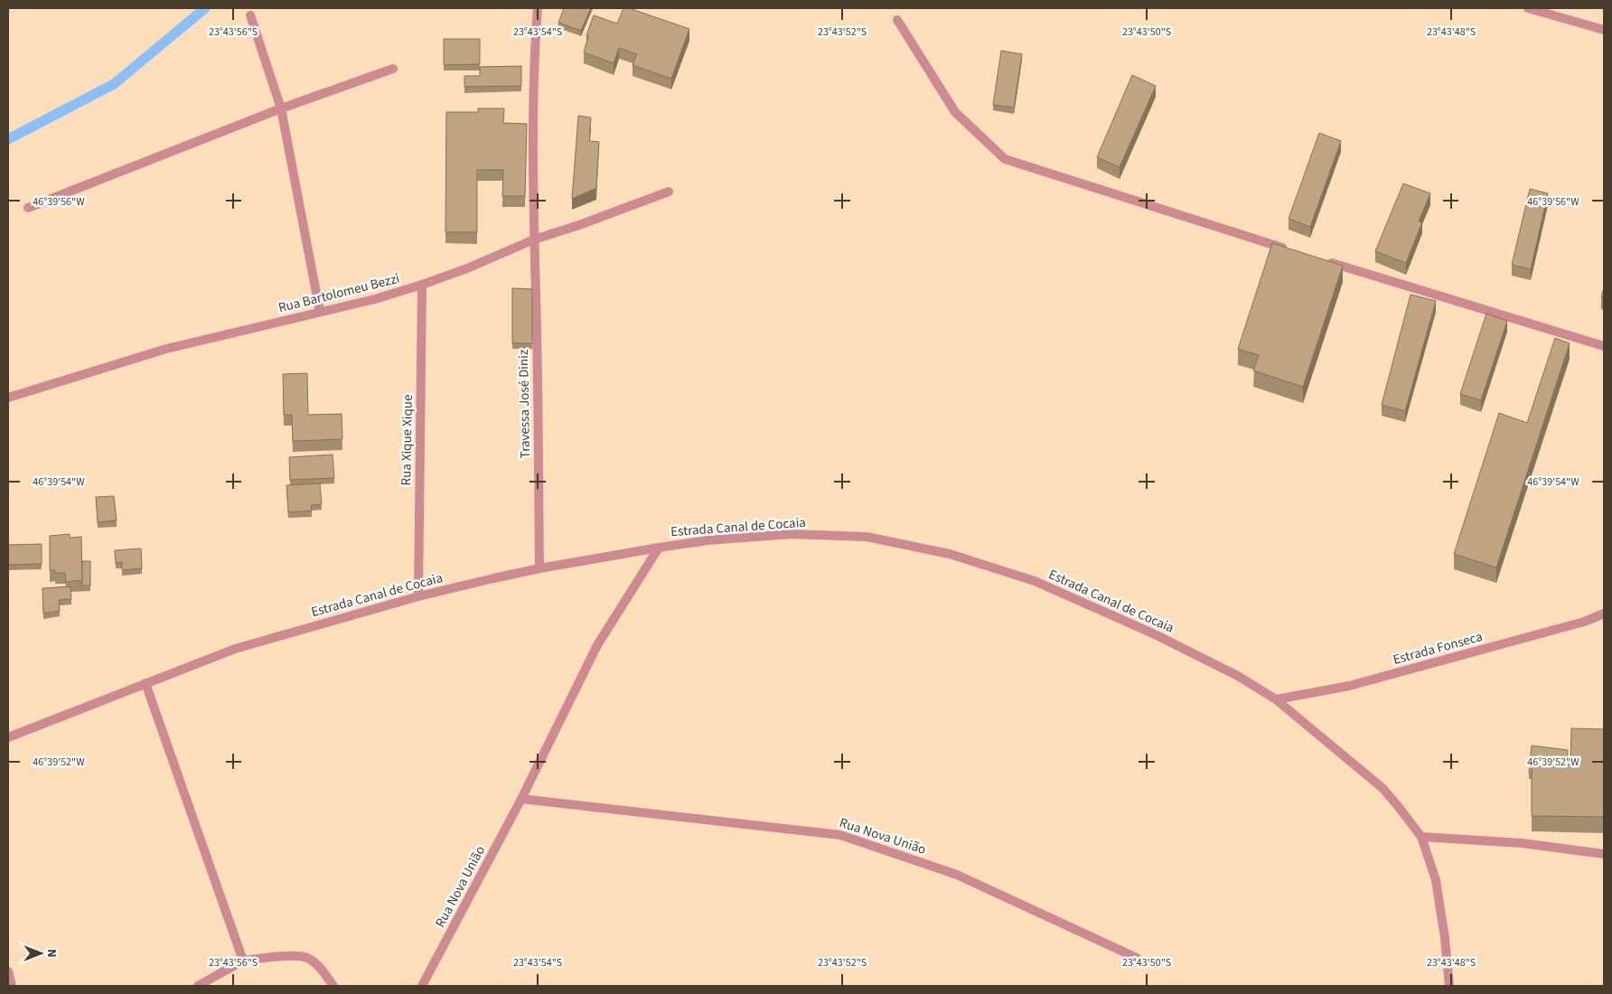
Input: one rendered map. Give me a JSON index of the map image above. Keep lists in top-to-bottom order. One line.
{"streets":{"street":["Rua Bartolomeu Bezzi","Travessa José Diniz","Rua Xique Xique","Estrada Canal de Cocaia","Estrada Fonseca","Rua Nova União"]},"crossings":[["Rua Bartolomeu Bezzi","Travessa José Diniz"],["Rua Bartolomeu Bezzi","Rua Xique Xique"],["Travessa José Diniz","Estrada Canal de Cocaia"],["Rua Xique Xique","Estrada Canal de Cocaia"],["Estrada Canal de Cocaia","Estrada Fonseca"],["Estrada Canal de Cocaia","Rua Nova União"]],"north":"right","coordinates":["23°43'56\"S","23°43'54\"S","23°43'52\"S","23°43'50\"S","23°43'48\"S","46°39'56\"W","46°39'54\"W","46°39'52\"W"]}
